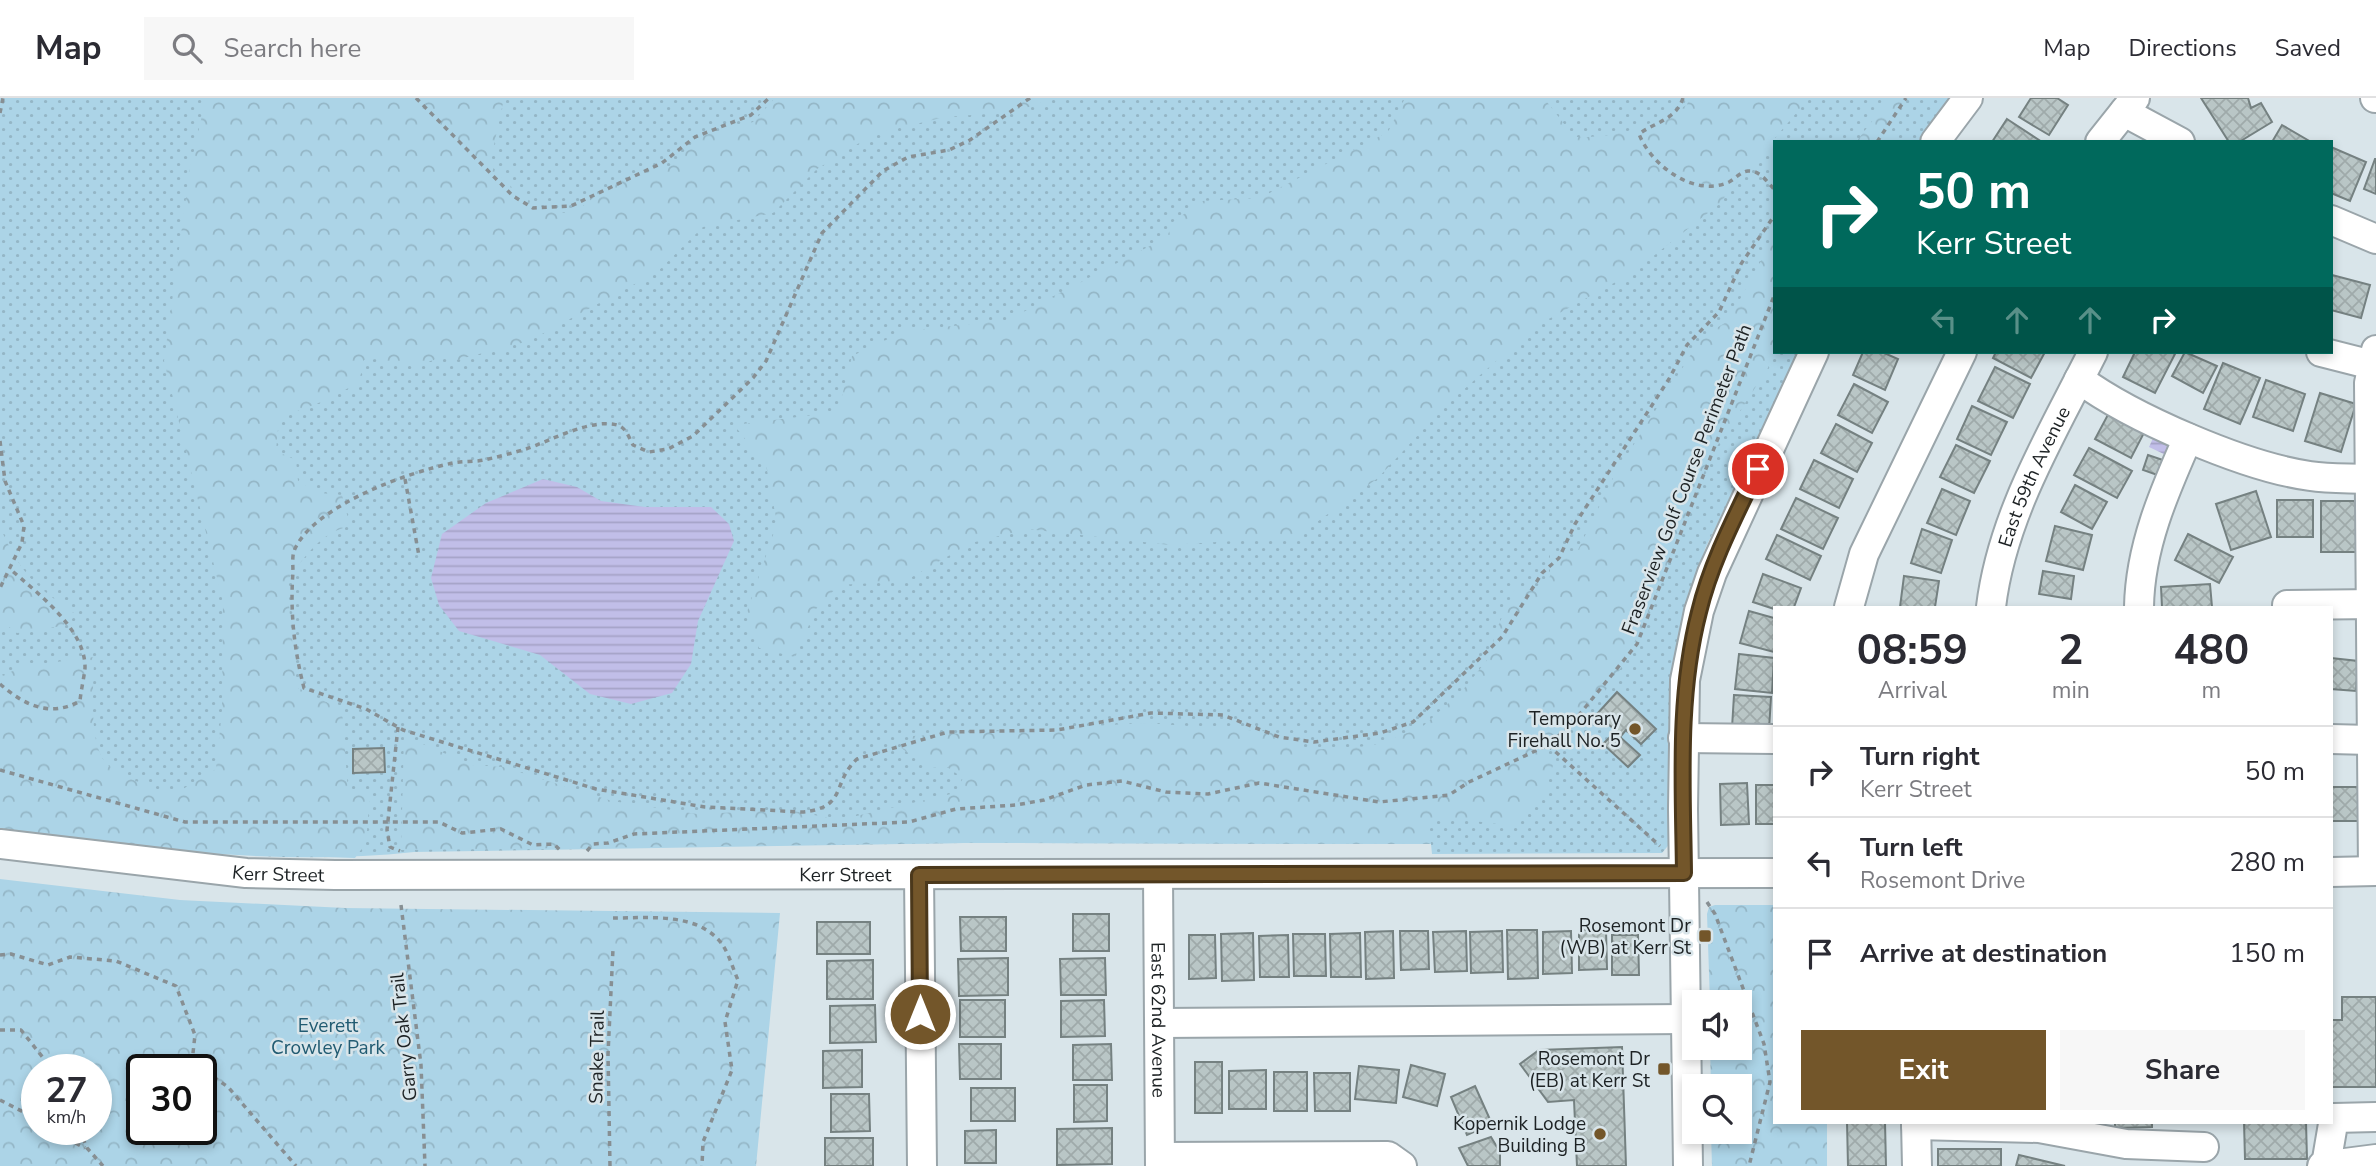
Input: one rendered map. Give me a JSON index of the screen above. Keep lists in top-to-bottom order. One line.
{"streets":{"street":["East 59th Avenue","Kerr Street","East 62nd Avenue"],"path":["Fraserview Golf Course Perimeter Path","Garry Oak Trail","Snake Trail"]},"crossings":[["Kerr Street","East 62nd Avenue"]],"parks":["Everett Crowley Park"],"places":{"other":["Temporary Firehall No. 5","Kopernik Lodge Building B"],"transit":["Rosemont Dr (WB) at Kerr St","Rosemont Dr (EB) at Kerr St"]},"page":{"header":"Map","search":"Search here","nav":["Map","Directions","Saved"],"turn":["50 m","Kerr Street"],"eta":["08:59","Arrival","2","min","480","m"],"list":[{"name":"Turn right","note":"Kerr Street","value":"50 m"},{"name":"Turn left","note":"Rosemont Drive","value":"280 m"},{"name":"Arrive at destination","value":"150 m"}],"buttons":["Exit","Share"],"speed":"27 km/h","limit":"30"}}
